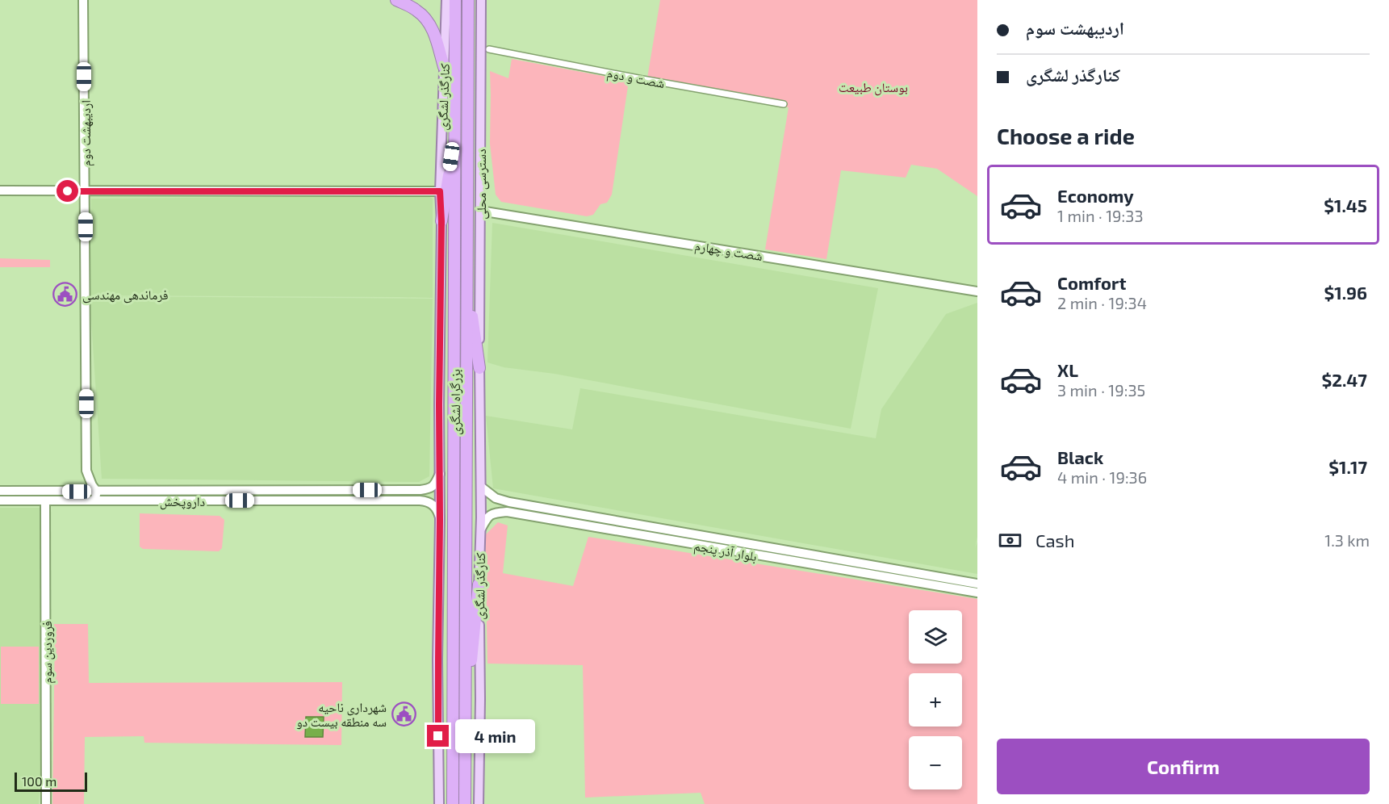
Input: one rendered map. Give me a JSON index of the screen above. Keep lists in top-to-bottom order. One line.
{"streets":{"highway":["بزرگراه لشگری"],"main road":["کنارگذر لشگری","دسترسی محلی"],"street":["شصت و دوم","اردیبهشت دوم","شصت و چهارم","داروپخش","بلوار آذر پنجم","فروردین سوم"]},"crossings":[["کنارگذر لشگری","دسترسی محلی"],["کنارگذر لشگری","بلوار آذر پنجم"],["اردیبهشت دوم","داروپخش"],["دسترسی محلی","شصت و چهارم"],["داروپخش","فروردین سوم"]],"parks":["بوستان طبیعت"],"places":{"public building":["فرماندهی مهندسی","شهرداری ناحیه سه منطقه بیست دو"]},"scale_bar":"100 m","page":{"banner":["اردیبهشت سوم","کنارگذر لشگری"],"heading":"Choose a ride","list":[{"name":"Economy","note":"1 min · 19:33","value":"$1.45"},{"name":"Comfort","note":"2 min · 19:34","value":"$1.96"},{"name":"XL","note":"3 min · 19:35","value":"$2.47"},{"name":"Black","note":"4 min · 19:36","value":"$1.17"}],"pay":["Cash","1.3 km"],"map_buttons":["+","−"],"bubble":"4 min","buttons":"Confirm","scale":"100 m"}}
